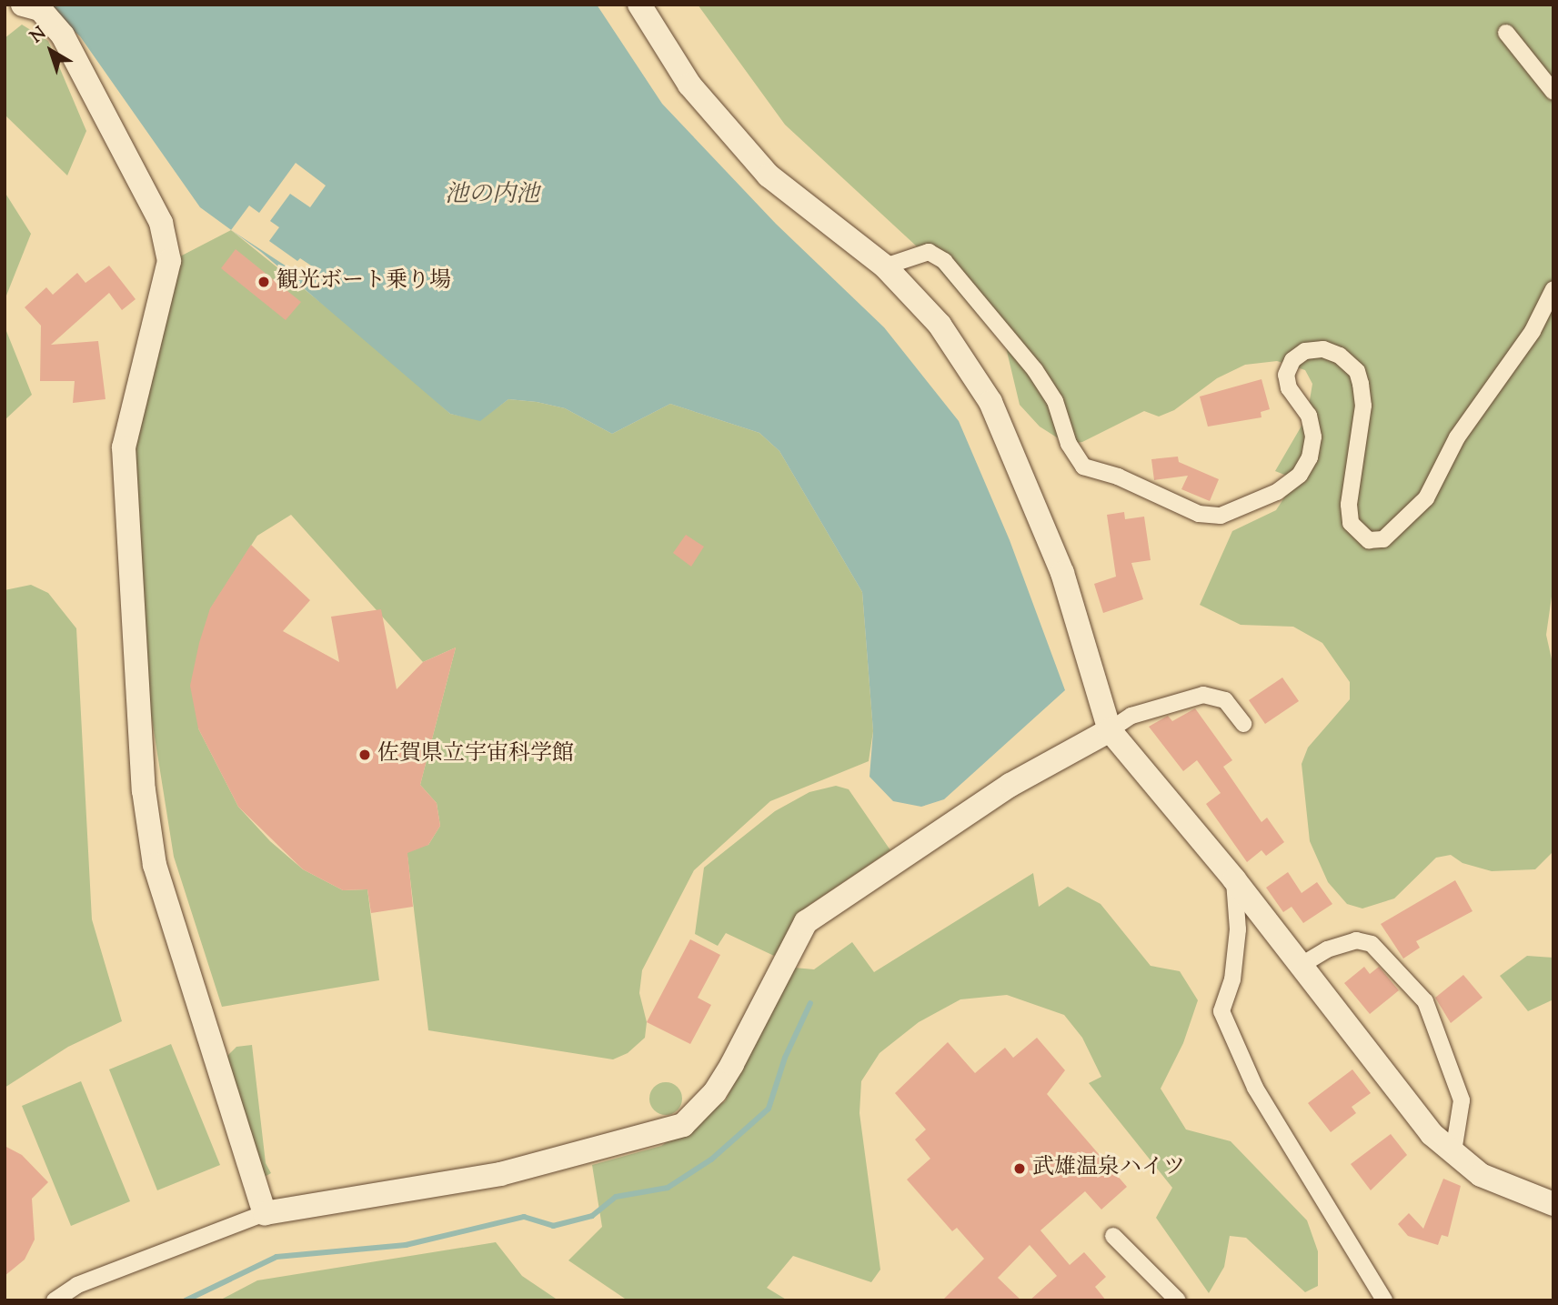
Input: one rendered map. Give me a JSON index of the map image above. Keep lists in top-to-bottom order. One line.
{"water":["池の内池"],"places":["観光ボート乗り場","佐賀県立宇宙科学館","武雄温泉ハイツ"],"north":"top left"}
